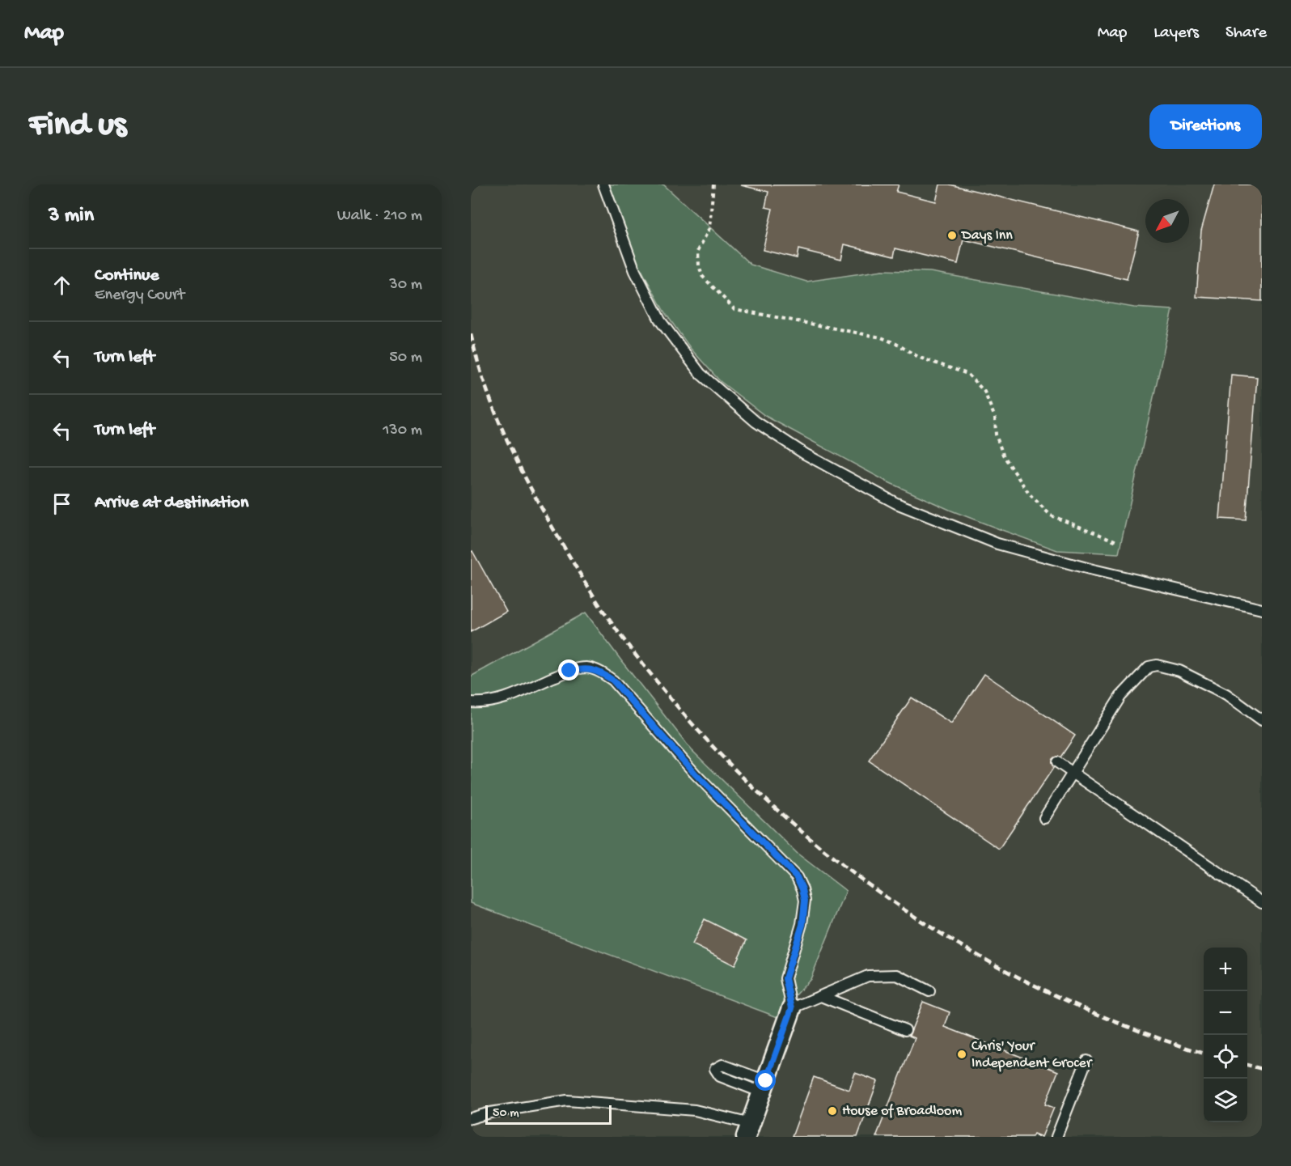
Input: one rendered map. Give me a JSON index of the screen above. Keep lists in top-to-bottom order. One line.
{"places":["Days Inn","Chris' Your Independent Grocer","House of Broadloom"],"scale_bar":"50 m","north":"bottom left","page":{"header":"Map","nav":["Map","Layers","Share"],"buttons":"Directions","title":"Find us","heading":["3 min","Walk · 210 m"],"list":[["Continue","Energy Court","30 m"],["Turn left","50 m"],["Turn left","130 m"],"Arrive at destination"],"map_buttons":["+","−"],"scale":"50 m"}}
